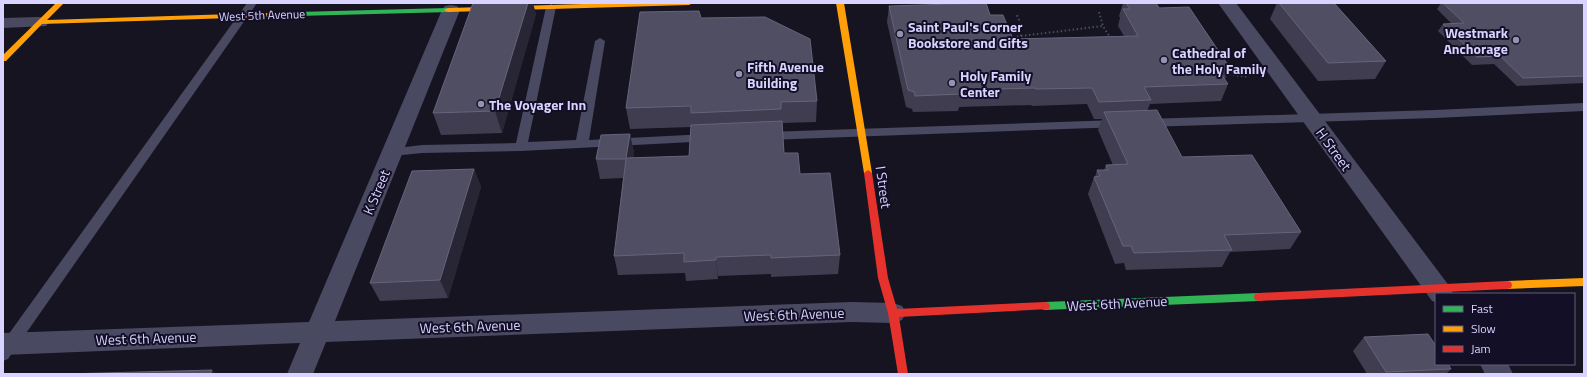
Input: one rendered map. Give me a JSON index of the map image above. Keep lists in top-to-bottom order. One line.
{"streets":{"main road":["West 5th Avenue","I Street","West 6th Avenue"],"street":["H Street","K Street"]},"crossings":[["West 5th Avenue","K Street"],["H Street","West 6th Avenue"],["I Street","West 6th Avenue"],["K Street","West 6th Avenue"]],"places":["Saint Paul's Corner Bookstore and Gifts","Westmark Anchorage","Cathedral of the Holy Family","Fifth Avenue Building","Holy Family Center","The Voyager Inn"],"legend":["Fast","Slow","Jam"]}
